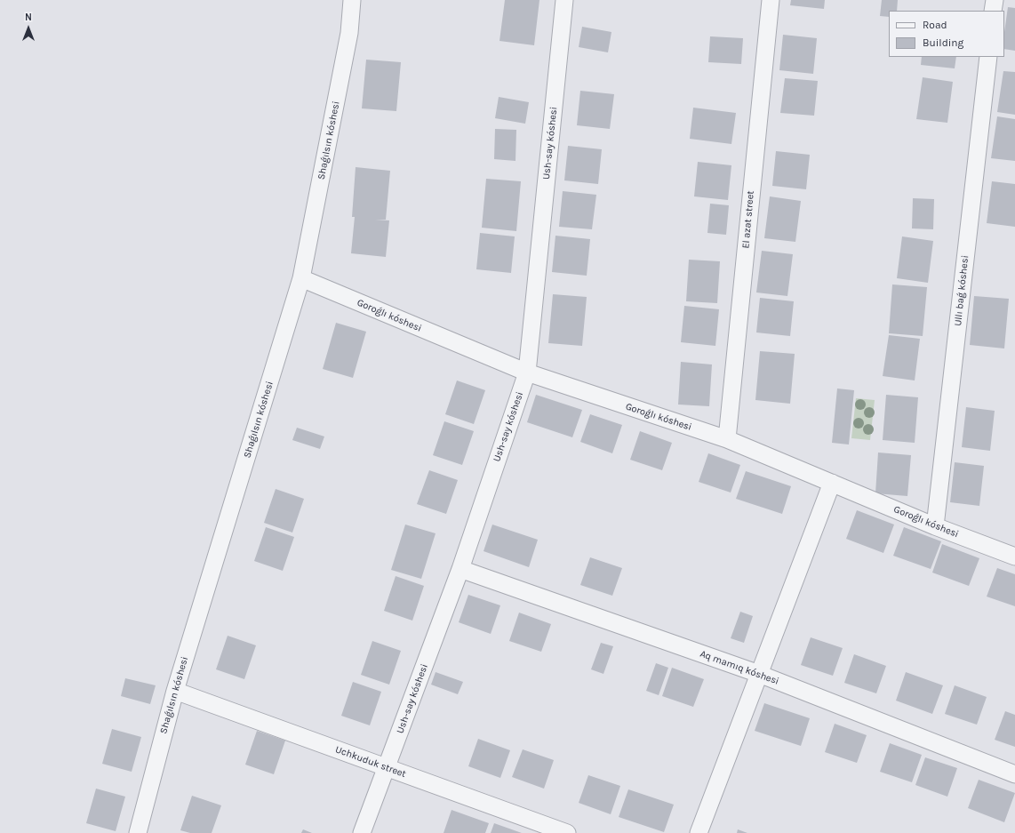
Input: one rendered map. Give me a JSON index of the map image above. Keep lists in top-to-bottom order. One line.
{"streets":{"street":["Shaǵılsın kóshesi","Ush-say kóshesi","El azat street","Ullı baǵ kóshesi","Goroǵlı kóshesi","Aq mamıq kóshesi","Uchkuduk street"]},"crossings":[["Shaǵılsın kóshesi","Goroǵlı kóshesi"],["Shaǵılsın kóshesi","Uchkuduk street"],["Ush-say kóshesi","Goroǵlı kóshesi"],["Ush-say kóshesi","Aq mamıq kóshesi"],["Ush-say kóshesi","Uchkuduk street"],["El azat street","Goroǵlı kóshesi"],["Ullı baǵ kóshesi","Goroǵlı kóshesi"]],"legend":["Road","Building"],"north":"top"}
